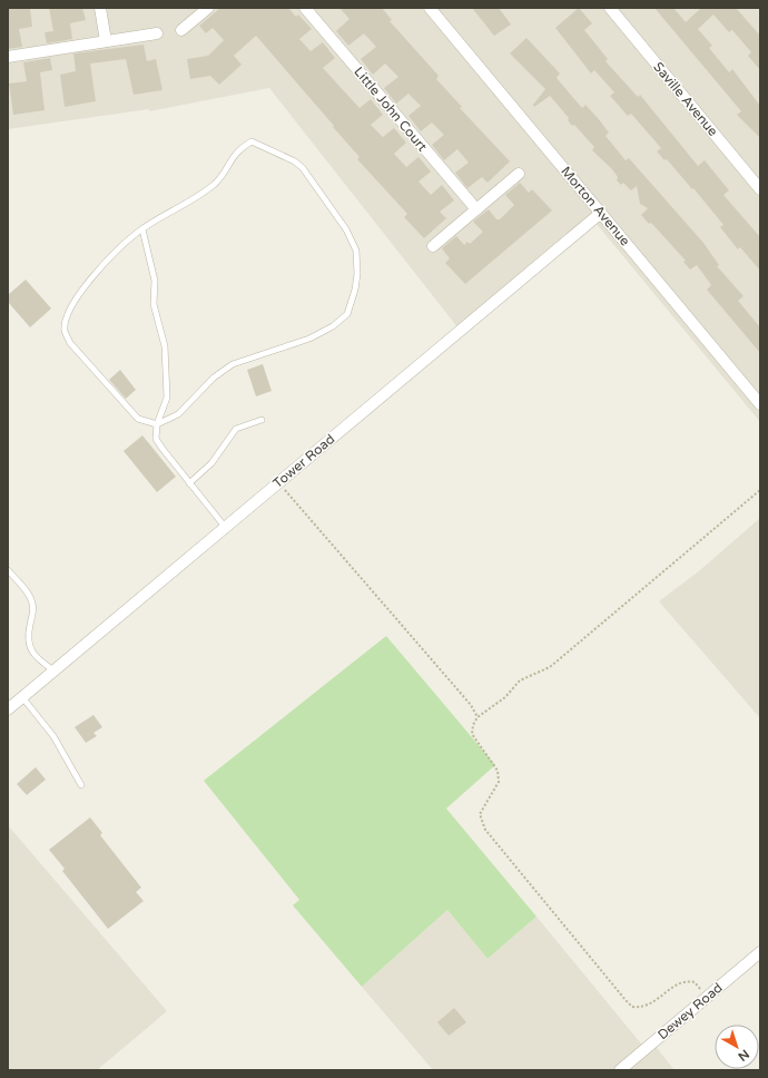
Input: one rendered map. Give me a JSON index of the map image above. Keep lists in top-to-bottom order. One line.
{"streets":{"street":["Saville Avenue","Little John Court","Morton Avenue","Tower Road","Dewey Road"]},"crossings":[["Morton Avenue","Tower Road"]],"north":"bottom right"}
